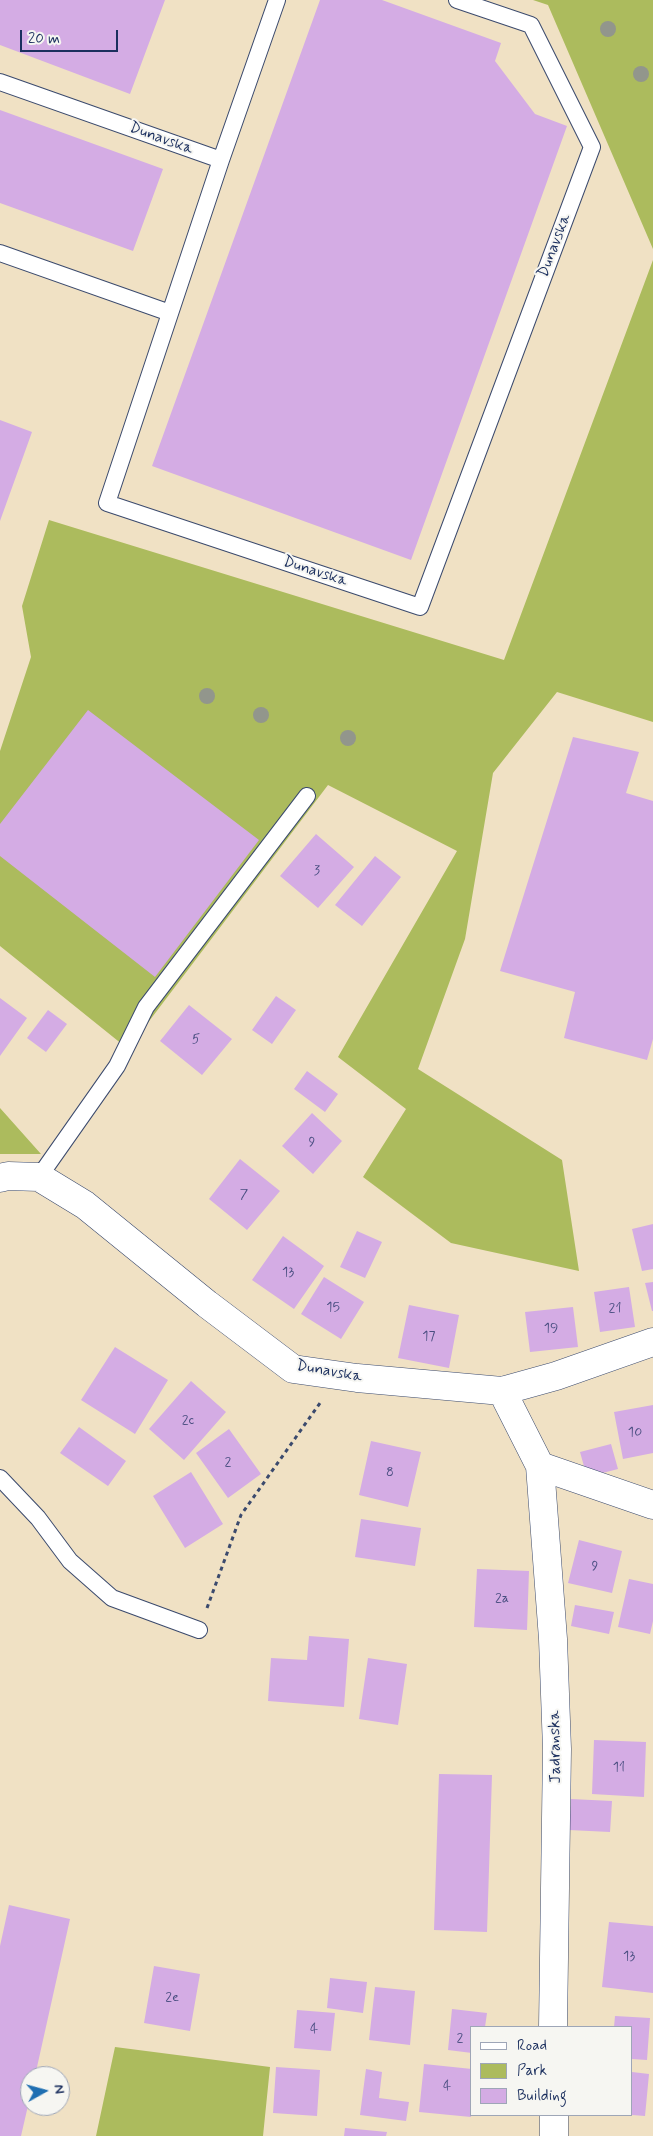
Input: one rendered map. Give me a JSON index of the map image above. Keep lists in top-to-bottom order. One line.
{"streets":{"street":["Dunavska","Jadranska"]},"crossings":[["Dunavska","Jadranska"]],"house_numbers":["3","5","9","7","13","15","21","19","17","2c","10","2","8","9","2a","11","13","2e","4","2","4"],"legend":["Road","Park","Building"],"scale_bar":"20 m","north":"right"}
